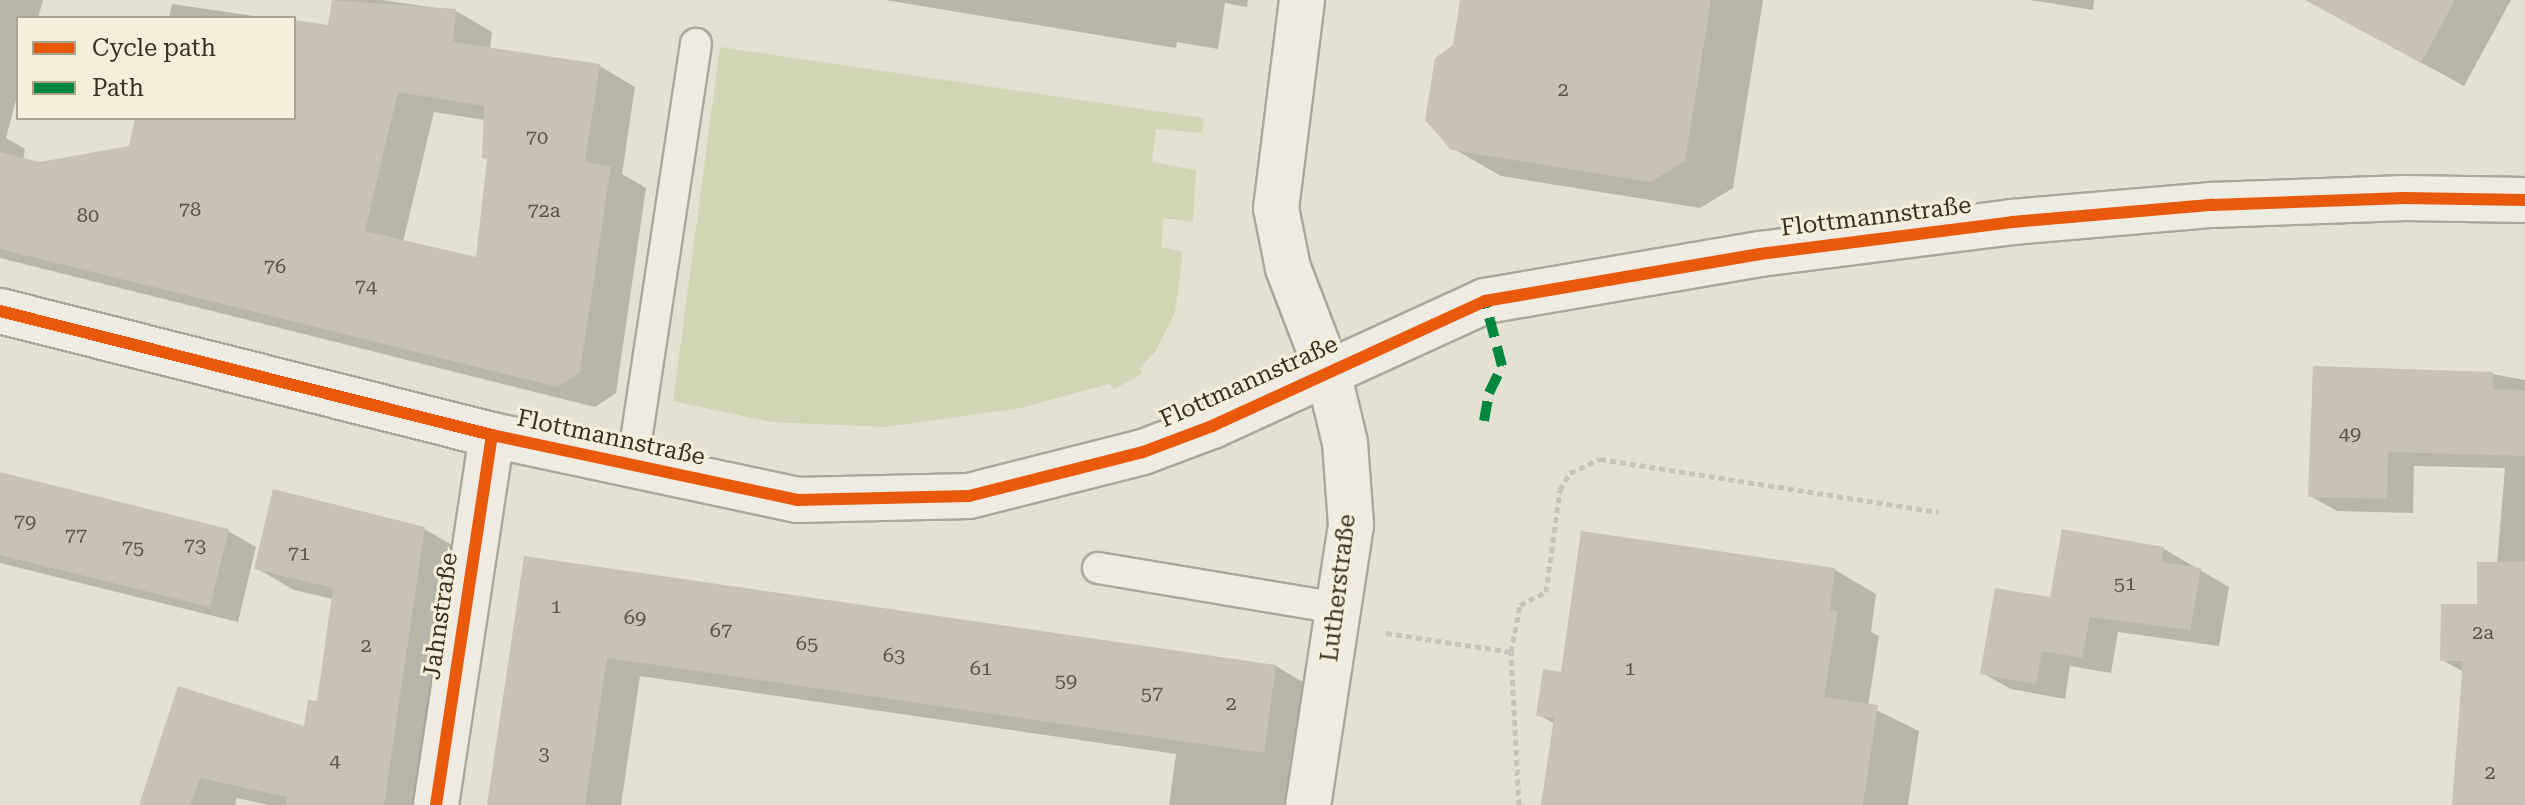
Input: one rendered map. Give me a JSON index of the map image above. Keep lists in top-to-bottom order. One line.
{"streets":{"street":["Flottmannstraße","Lutherstraße","Jahnstraße"]},"crossings":[["Flottmannstraße","Lutherstraße"],["Flottmannstraße","Jahnstraße"]],"house_numbers":["2","70","78","72a","80","76","74","49","79","77","73","75","71","51","1","69","67","2a","65","2","63","61","1","59","57","2","3","4","2"],"legend":["Cycle path","Path"]}
